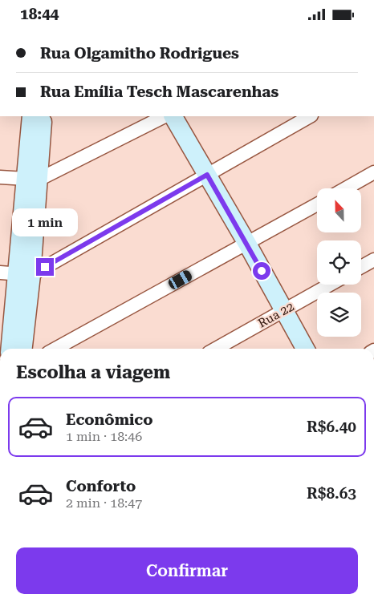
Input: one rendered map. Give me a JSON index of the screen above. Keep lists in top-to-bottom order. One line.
{"streets":{"street":["Rua 22"]},"north":"top","page":{"status":"18:44","banner":["Rua Olgamitho Rodrigues","Rua Emília Tesch Mascarenhas"],"bubble":"1 min","heading":"Escolha a viagem","list":[{"name":"Econômico","note":"1 min · 18:46","value":"R$6.40"},{"name":"Conforto","note":"2 min · 18:47","value":"R$8.63"}],"buttons":"Confirmar"}}
